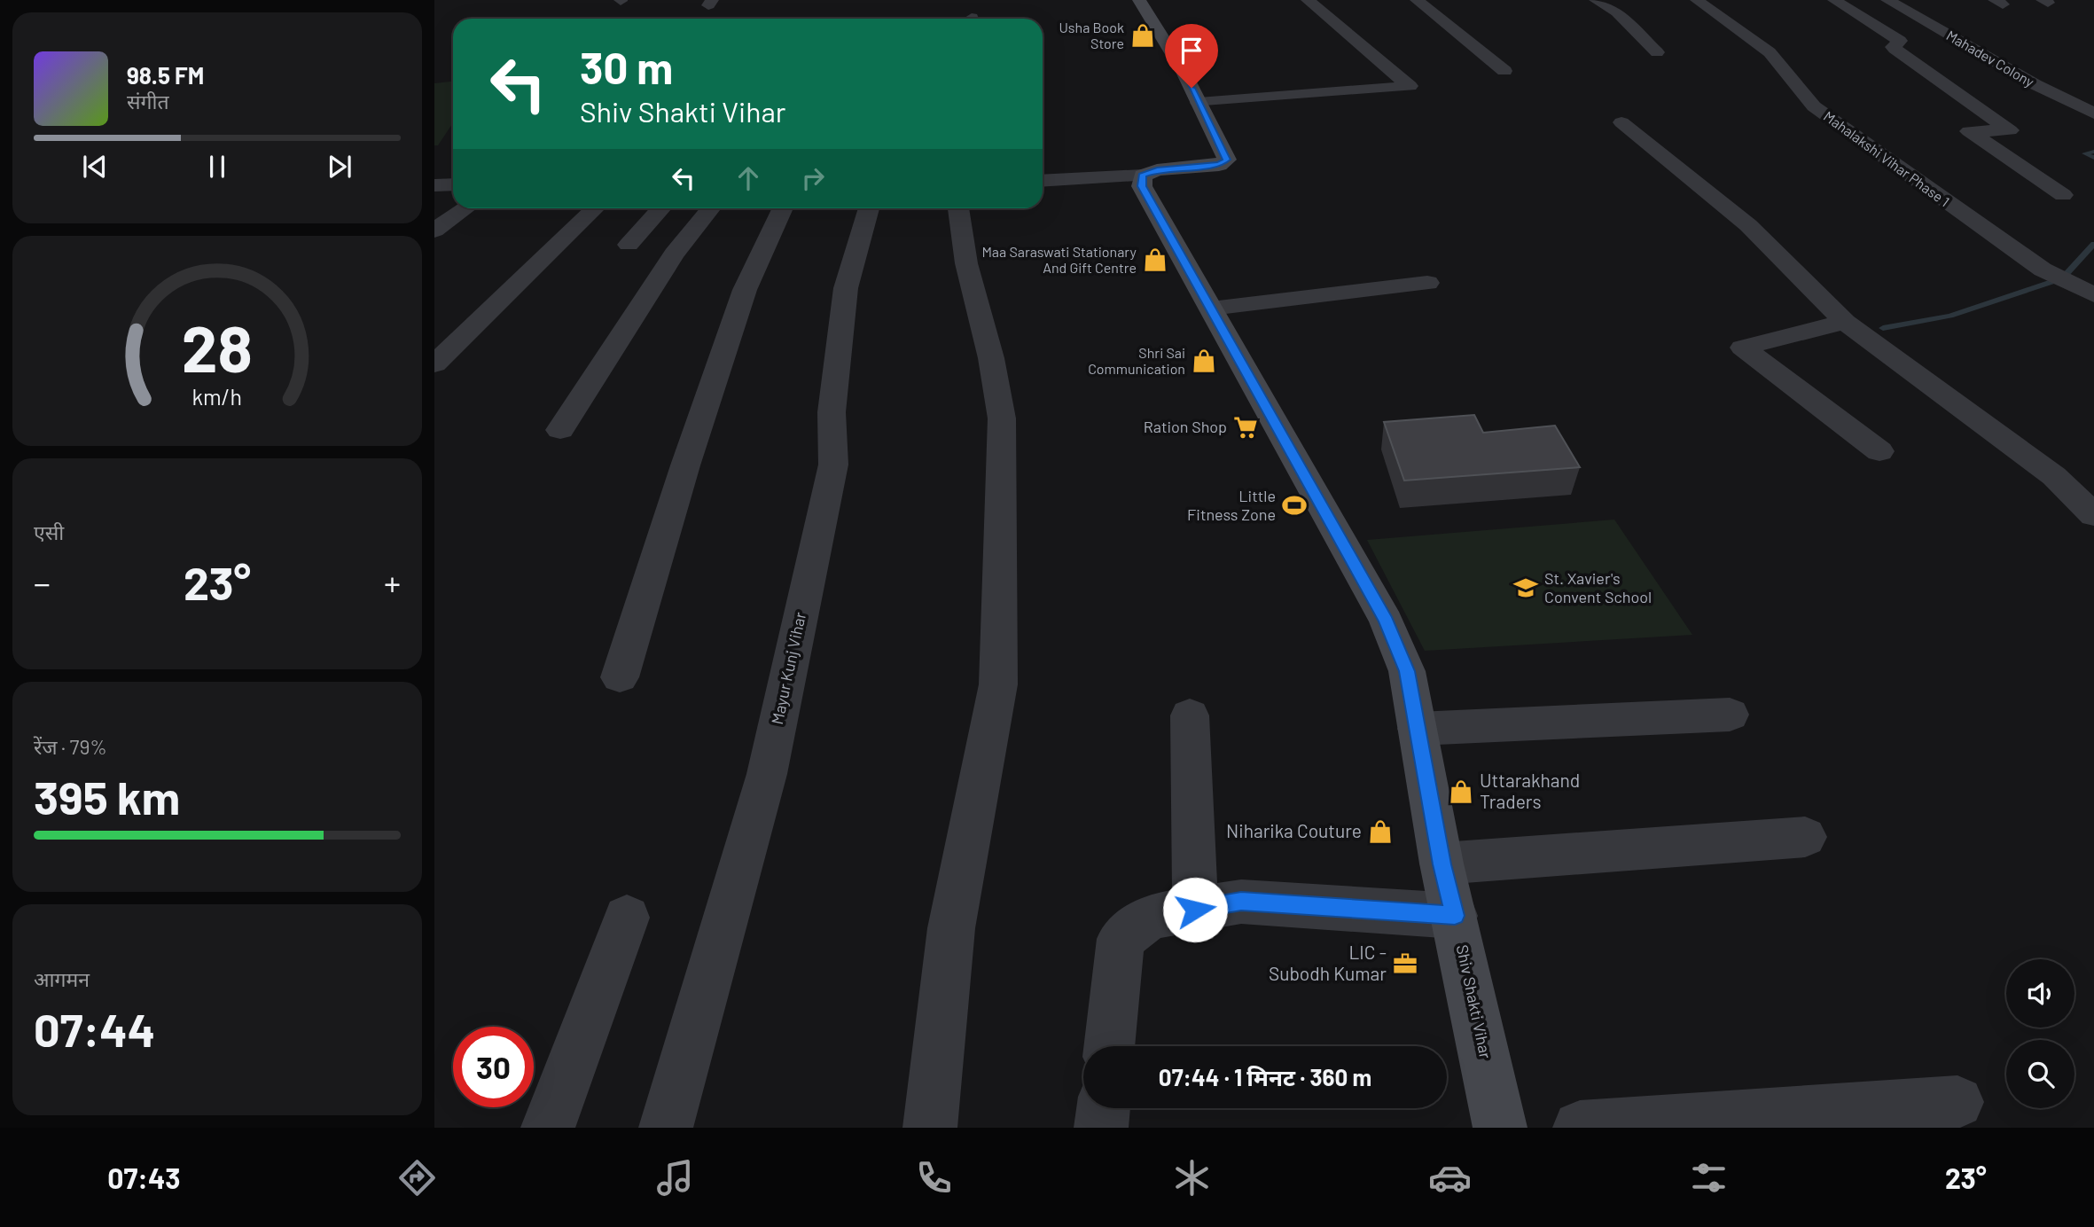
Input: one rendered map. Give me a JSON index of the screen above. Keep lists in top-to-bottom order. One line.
{"streets":{"street":["Mahadev Colony","Mahalakshi Vihar Phase 1","Mayur Kunj Vihar","Shiv Shakti Vihar"]},"places":{"shop":["Usha Book Store","Maa Saraswati Stationary And Gift Centre","Shri Sai Communication","Uttarakhand Traders","Niharika Couture"],"supermarket":["Ration Shop"],"sports":["Little Fitness Zone"],"school or university":["St. Xavier's Convent School"],"office":["LIC - Subodh Kumar"]},"page":{"turn":["30 m","Shiv Shakti Vihar"],"song":["98.5 FM","संगीत"],"tile":["एसी",["रेंज · 79%","395 km"],["आगमन","07:44"]],"heat":["−","23°","+"],"limit":"30","trip":"07:44 · 1 मिनट · 360 m","tabs":["07:43","23°"],"gauge":["28","km/h"]}}
